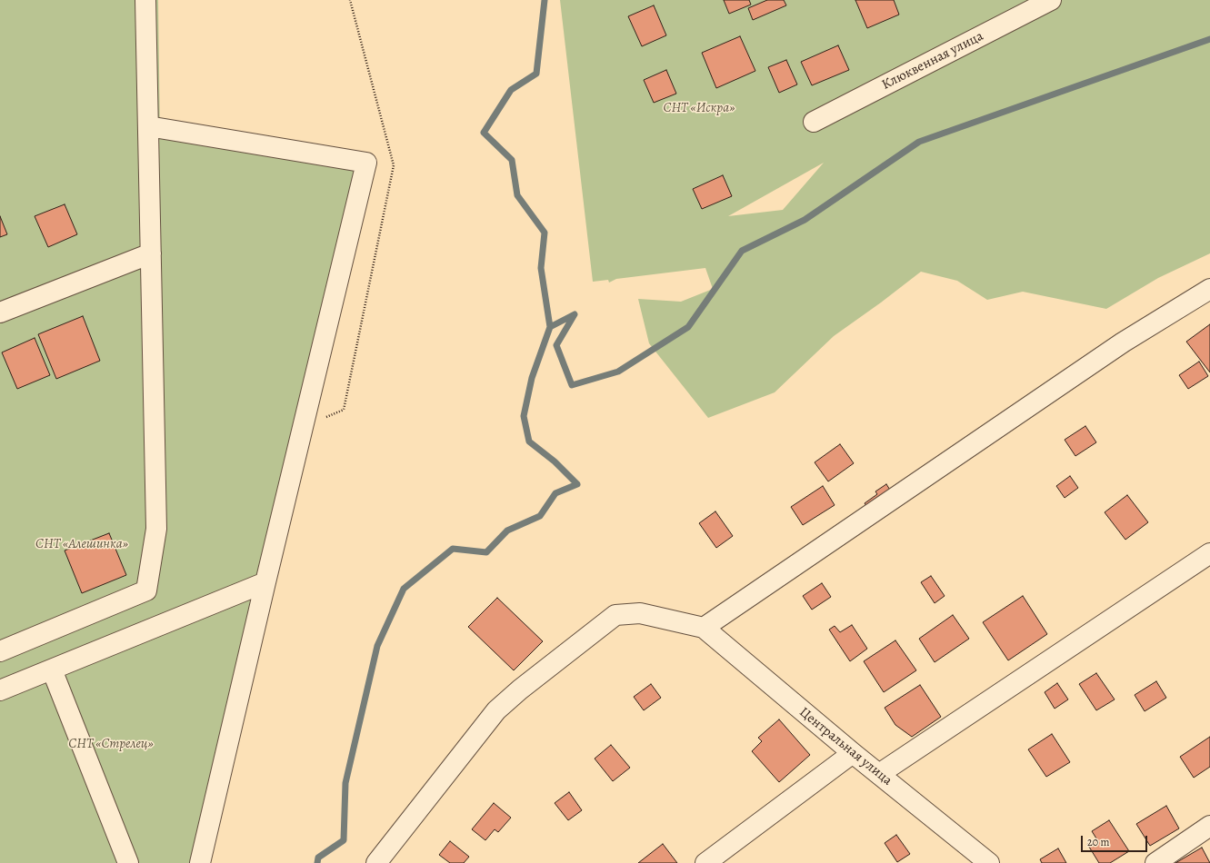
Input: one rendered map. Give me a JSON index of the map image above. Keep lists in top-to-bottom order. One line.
{"streets":{"street":["Клюквенная улица","Центральная улица"]},"parks":["СНТ «Искра»","СНТ «Алешинка»","СНТ «Стрелец»"],"scale_bar":"20 m"}
